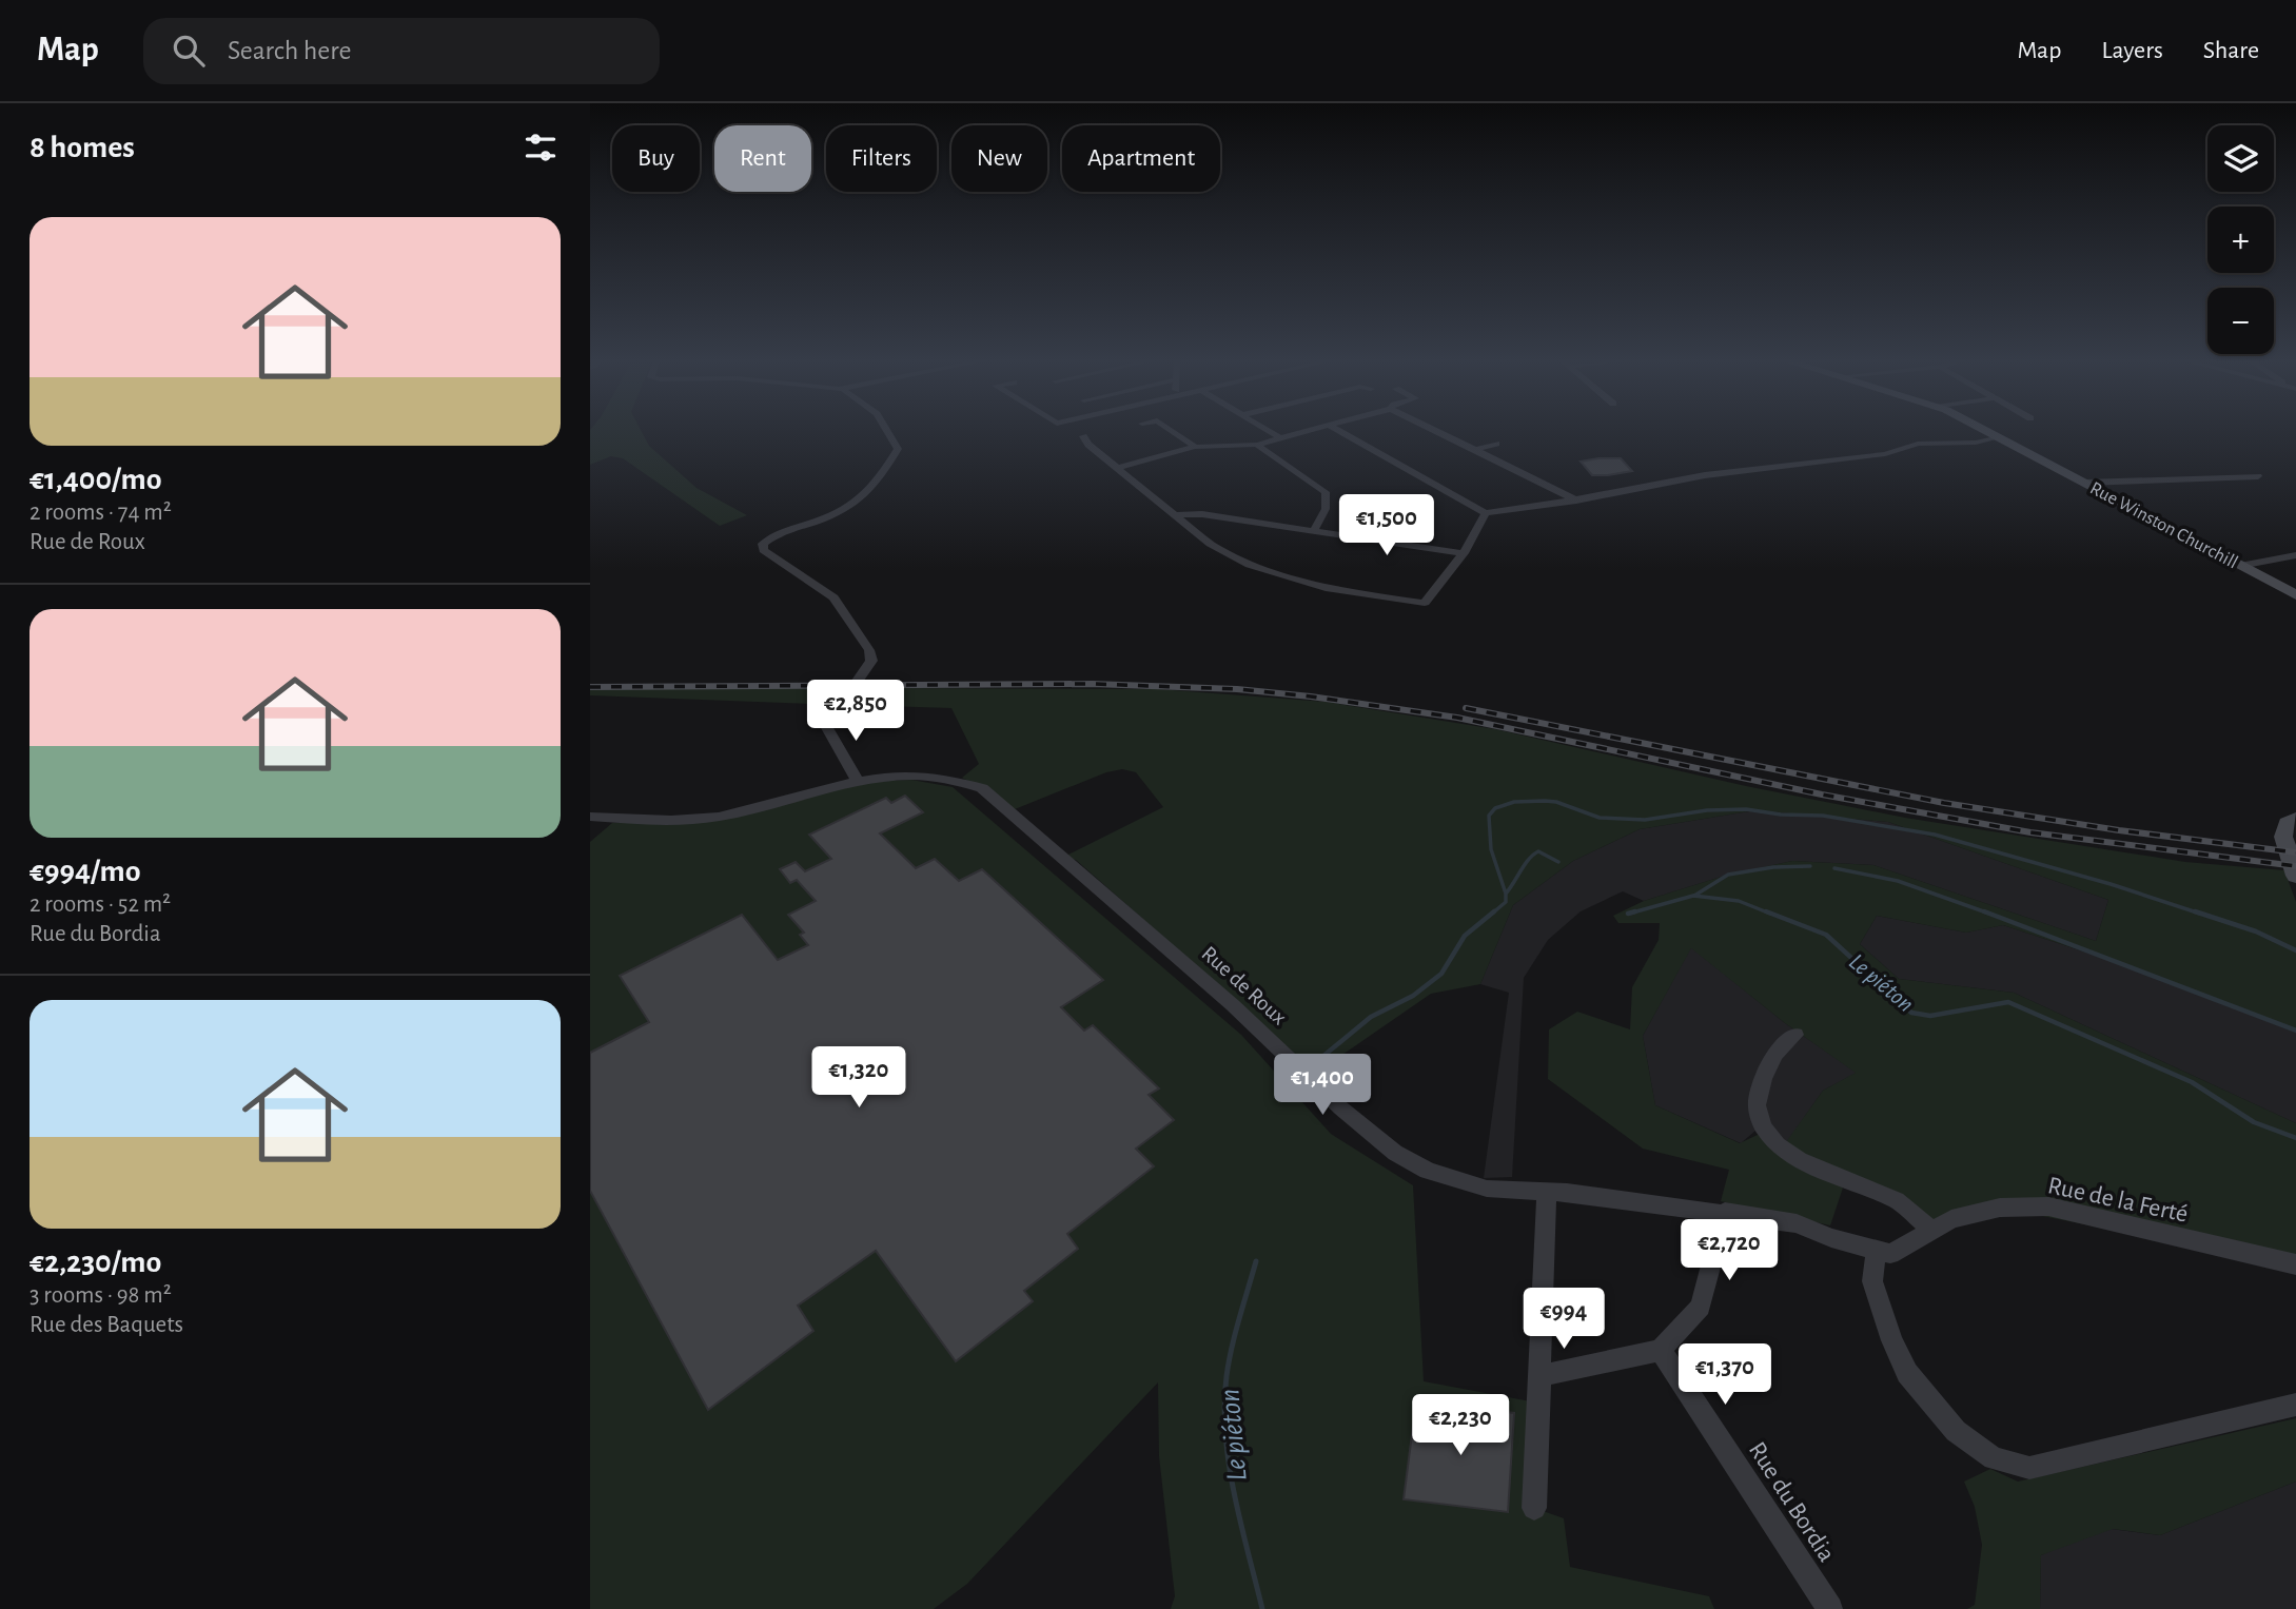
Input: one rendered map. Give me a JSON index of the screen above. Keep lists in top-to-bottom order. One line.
{"streets":{"main road":["Rue Winston Churchill"],"street":["Rue de Roux","Rue de la Ferté","Rue du Bordia"]},"crossings":[["Rue de Roux","Rue de la Ferté"]],"water":["Le piéton"],"page":{"header":"Map","search":"Search here","nav":["Map","Layers","Share"],"heading":"8 homes","map_buttons":["+","−"],"chip":["Buy","Rent","Filters","New","Apartment"],"list":[{"name":"€1,400/mo","note":"2 rooms · 74 m² · Rue de Roux"},{"name":"€994/mo","note":"2 rooms · 52 m² · Rue du Bordia"},{"name":"€2,230/mo","note":"3 rooms · 98 m² · Rue des Baquets"}],"price":["€1,500","€2,850","€1,320","€1,400","€2,720","€994","€1,370","€2,230"]}}
